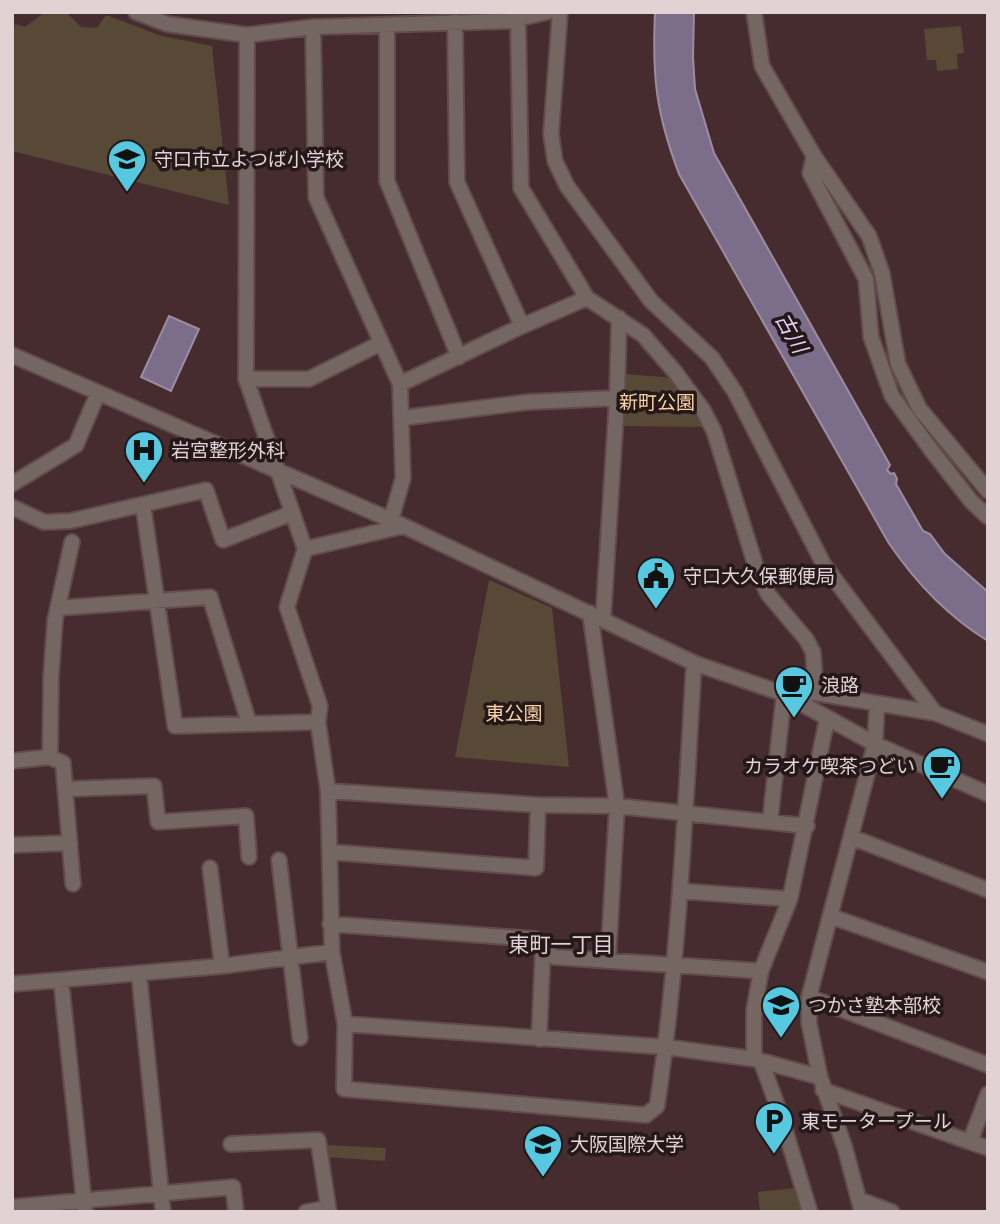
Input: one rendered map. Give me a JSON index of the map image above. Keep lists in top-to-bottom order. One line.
{"districts":["東町一丁目"],"water":["古川"],"parks":["新町公園","東公園"],"places":{"school or university":["守口市立よつば小学校","つかさ塾本部校","大阪国際大学"],"hospital":["岩宮整形外科"],"public building":["守口大久保郵便局"],"cafe":["浪路","カラオケ喫茶つどい"],"parking":["東モータープール"]}}
